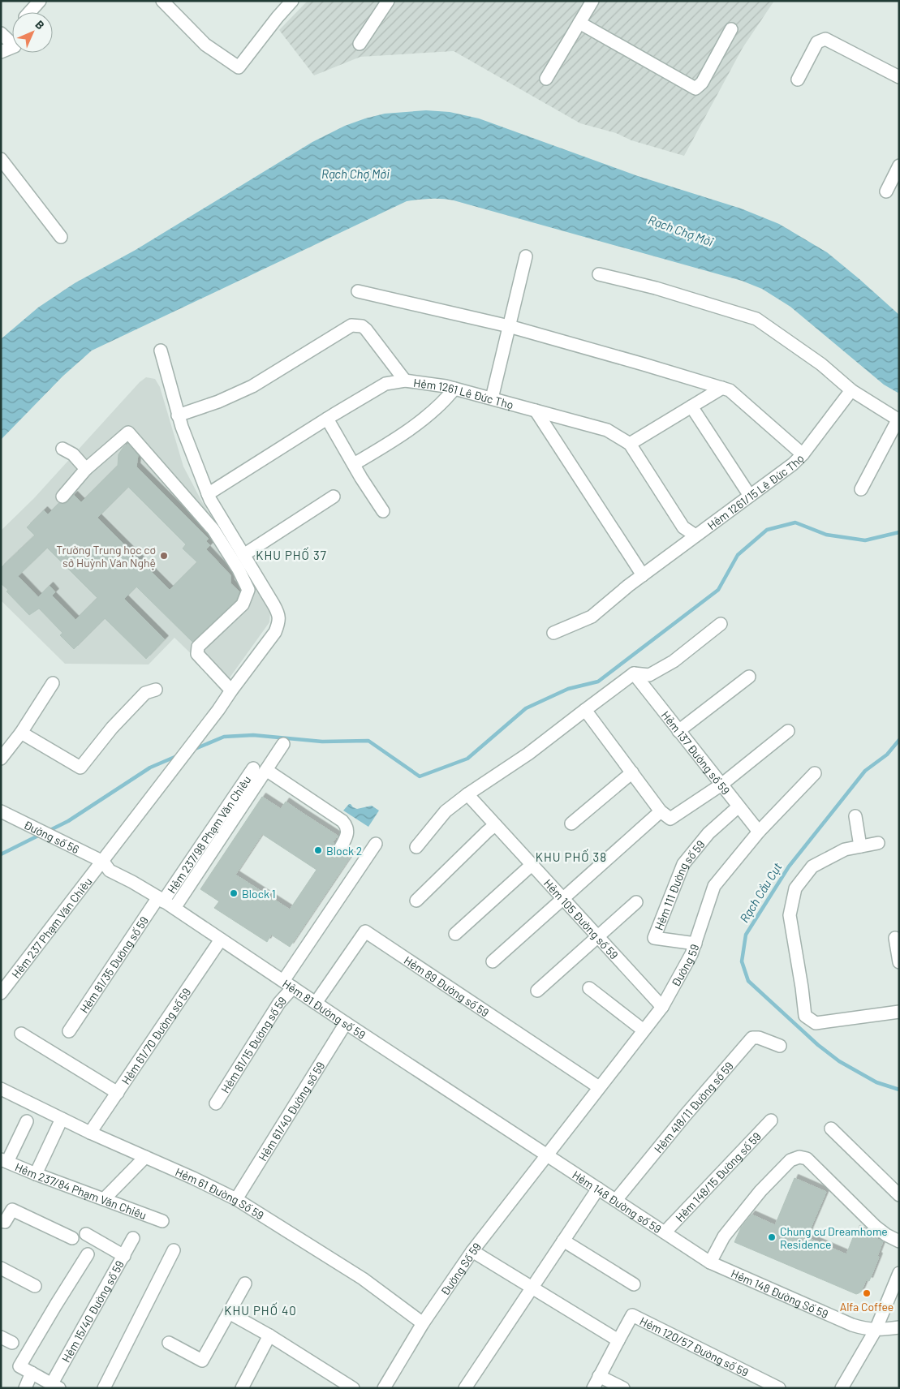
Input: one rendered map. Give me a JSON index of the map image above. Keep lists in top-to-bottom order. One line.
{"streets":{"street":["Hẻm 1261 Lê Đức Thọ","Hẻm 1261/15 Lê Đức Thọ","Hẻm 137 Đường số 59","Hẻm 237/98 Phạm Văn Chiêu","Đường số 56","Hẻm 111 Đường số 59","Hẻm 105 Đường số 59","Hẻm 237 Phạm Văn Chiêu","Hẻm 81/35 Đường số 59","Đường 59","Hẻm 89 Đường số 59","Hẻm 81 Đường số 59","Hẻm 61/70 Đường số 59","Hẻm 81/15 Đường số 59","Hẻm 418/11 Đường số 59","Hẻm 61/40 Đường số 59","Hẻm 148/15 Đường số 59","Hẻm 237/84 Phạm Văn Chiêu","Hẻm 61 Đường Số 59","Hẻm 148 Đường số 59","Đường Số 59","Hẻm 148 Đường Số 59","Hẻm 15/40 Đường số 59","Hẻm 120/57 Đường số 59"]},"crossings":[["Hẻm 1261 Lê Đức Thọ","Hẻm 1261/15 Lê Đức Thọ"],["Hẻm 1261 Lê Đức Thọ","Hẻm 237 Phạm Văn Chiêu"],["Hẻm 137 Đường số 59","Hẻm 111 Đường số 59"],["Hẻm 137 Đường số 59","Đường 59"],["Hẻm 237/98 Phạm Văn Chiêu","Hẻm 81/35 Đường số 59"],["Hẻm 237/98 Phạm Văn Chiêu","Hẻm 81 Đường số 59"],["Đường số 56","Hẻm 237 Phạm Văn Chiêu"],["Đường số 56","Hẻm 81 Đường số 59"],["Hẻm 111 Đường số 59","Đường 59"],["Hẻm 105 Đường số 59","Đường 59"],["Hẻm 237 Phạm Văn Chiêu","Hẻm 81 Đường số 59"],["Hẻm 81/35 Đường số 59","Hẻm 81 Đường số 59"],["Đường 59","Hẻm 89 Đường số 59"],["Đường 59","Hẻm 81 Đường số 59"],["Đường 59","Hẻm 148 Đường số 59"],["Đường 59","Đường Số 59"],["Hẻm 89 Đường số 59","Hẻm 81 Đường số 59"],["Hẻm 81 Đường số 59","Hẻm 61/70 Đường số 59"],["Hẻm 81 Đường số 59","Hẻm 81/15 Đường số 59"],["Hẻm 81 Đường số 59","Hẻm 61/40 Đường số 59"],["Hẻm 81 Đường số 59","Hẻm 148 Đường số 59"],["Hẻm 81 Đường số 59","Đường Số 59"],["Hẻm 61/70 Đường số 59","Hẻm 61 Đường Số 59"],["Hẻm 418/11 Đường số 59","Hẻm 148 Đường số 59"],["Hẻm 61/40 Đường số 59","Hẻm 61 Đường Số 59"],["Hẻm 148/15 Đường số 59","Hẻm 148 Đường số 59"],["Hẻm 61 Đường Số 59","Đường Số 59"],["Hẻm 148 Đường số 59","Đường Số 59"],["Hẻm 148 Đường số 59","Hẻm 148 Đường Số 59"]],"districts":["KHU PHỐ 37","KHU PHỐ 38","KHU PHỐ 40"],"water":["Rạch Chợ Mới","Rạch Cầu Cụt"],"places":["Trường Trung học cơ sở Huỳnh Văn Nghệ","Block 2","Block 1","Chung cư Dreamhome Residence","Alfa Coffee"],"north":"top right"}
